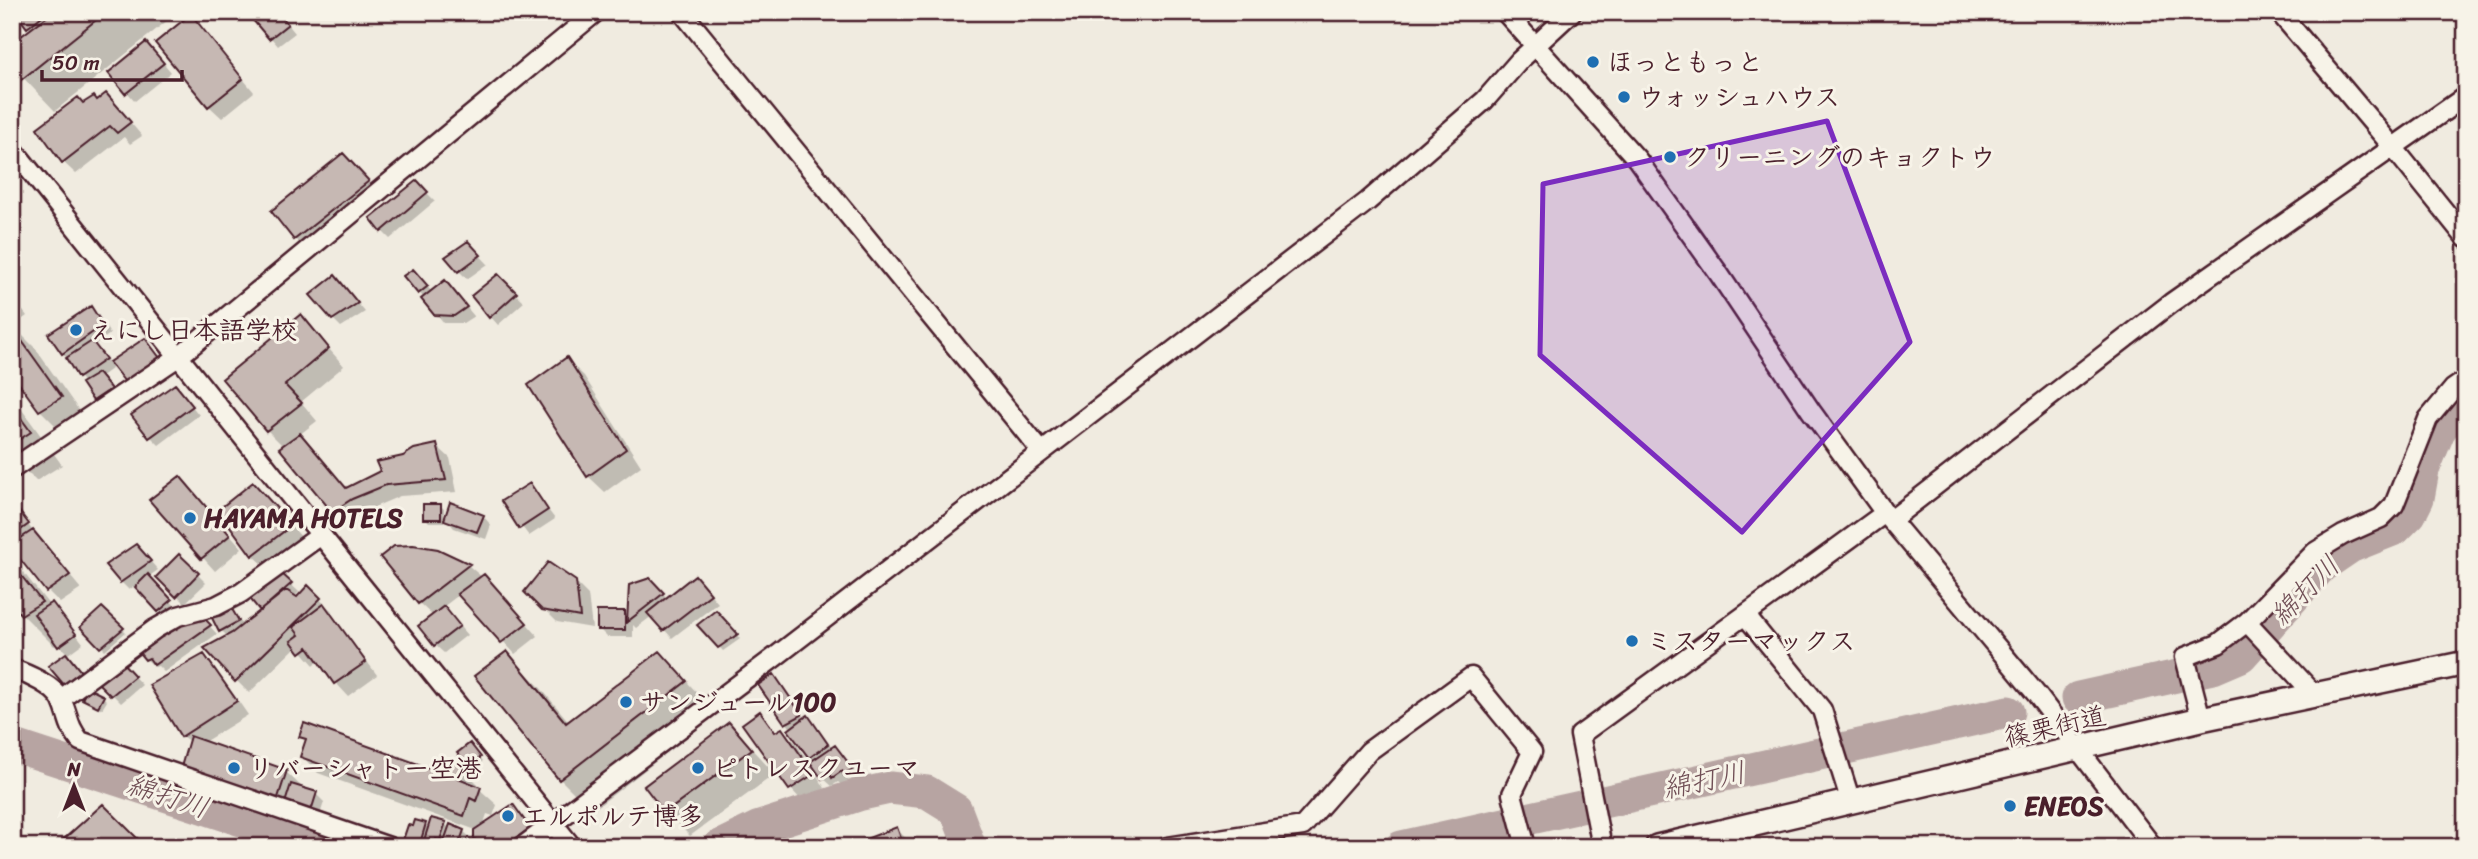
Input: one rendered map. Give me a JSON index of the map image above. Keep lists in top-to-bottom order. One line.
{"streets":{"main road":["篠栗街道"]},"water":["綿打川"],"places":["ほっともっと","ウォッシュハウス","クリーニングのキョクトウ","えにし日本語学校","HAYAMA HOTELS","ミスターマックス","サンジュール100","リバーシャトー空港","ピトレスクユーマ","ENEOS","エルポルテ博多"],"scale_bar":"50 m","north":"top"}
